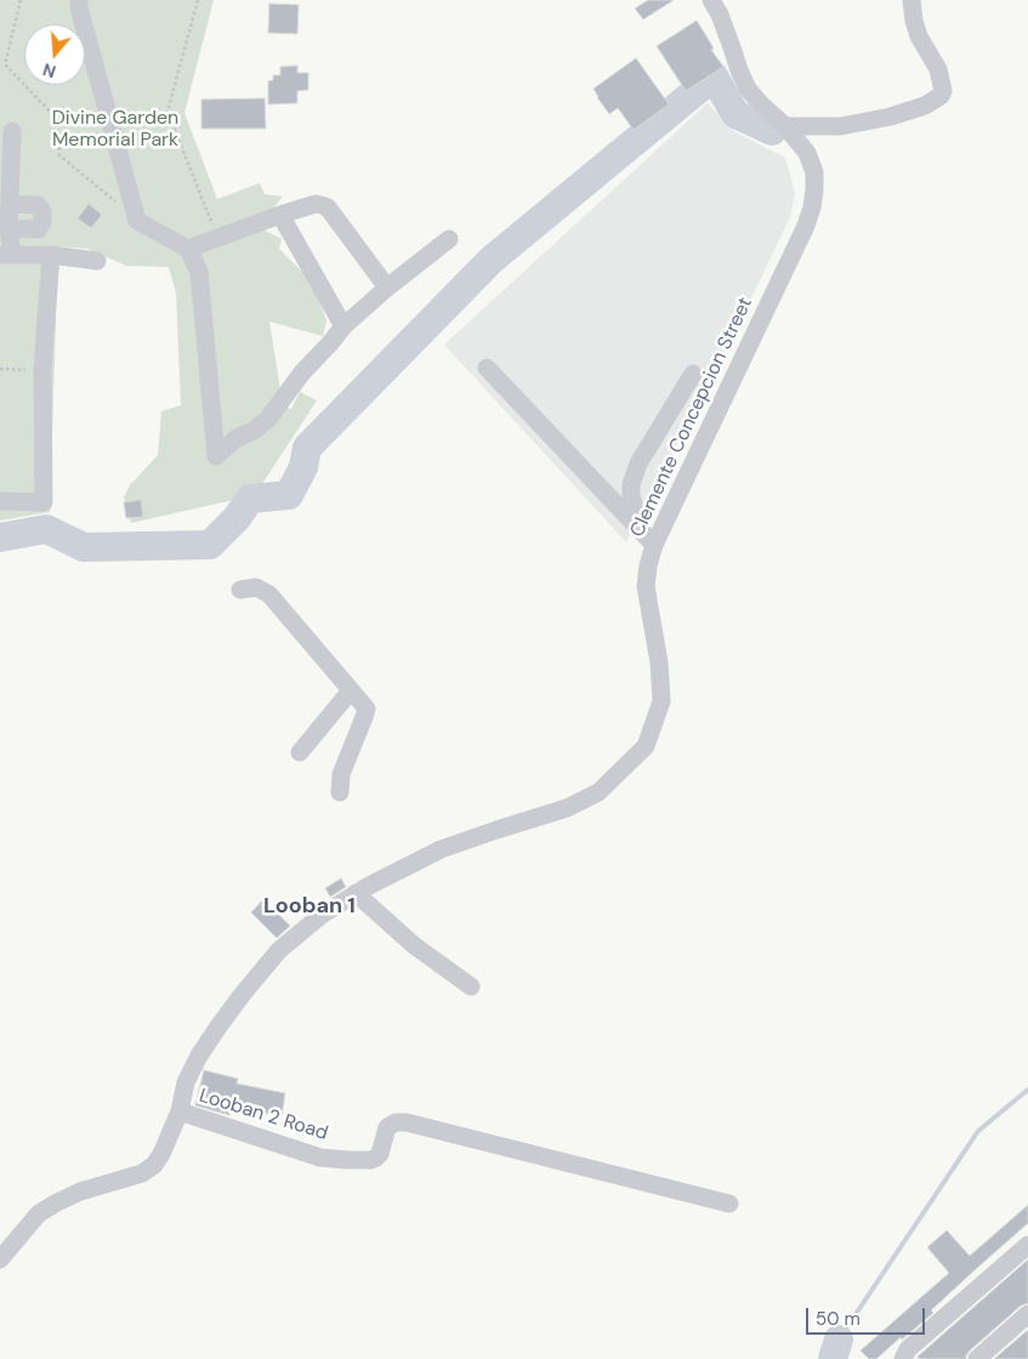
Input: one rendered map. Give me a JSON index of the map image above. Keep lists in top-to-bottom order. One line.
{"streets":{"street":["Clemente Concepcion Street","Looban 2 Road"]},"crossings":[["Clemente Concepcion Street","Looban 2 Road"]],"districts":["Looban 1"],"parks":["Divine Garden Memorial Park"],"scale_bar":"50 m","north":"bottom"}
